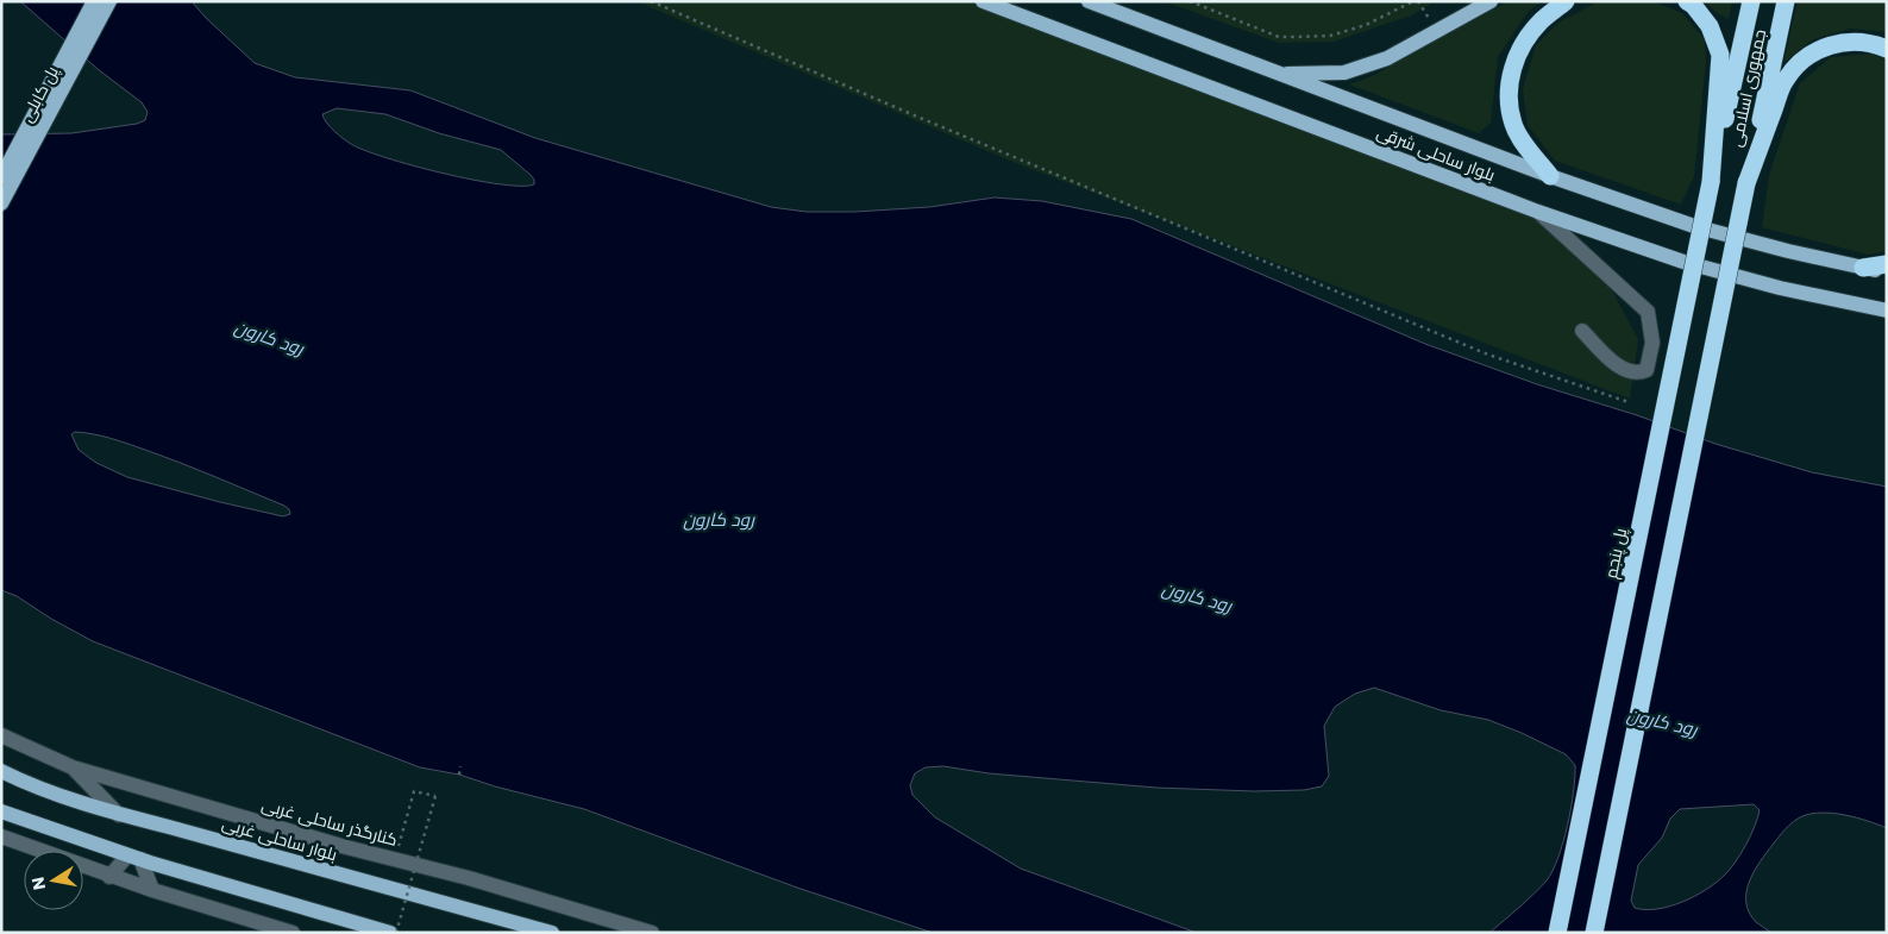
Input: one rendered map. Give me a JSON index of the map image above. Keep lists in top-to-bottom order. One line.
{"streets":{"highway":["جمهوری اسلامی","پل پنجم"],"main road":["پل کابلی","بلوار ساحلی شرقی","بلوار ساحلی غربی"],"street":["کنارگذر ساحلی غربی"]},"crossings":[["جمهوری اسلامی","پل پنجم"]],"water":["رود کارون"],"north":"left"}
